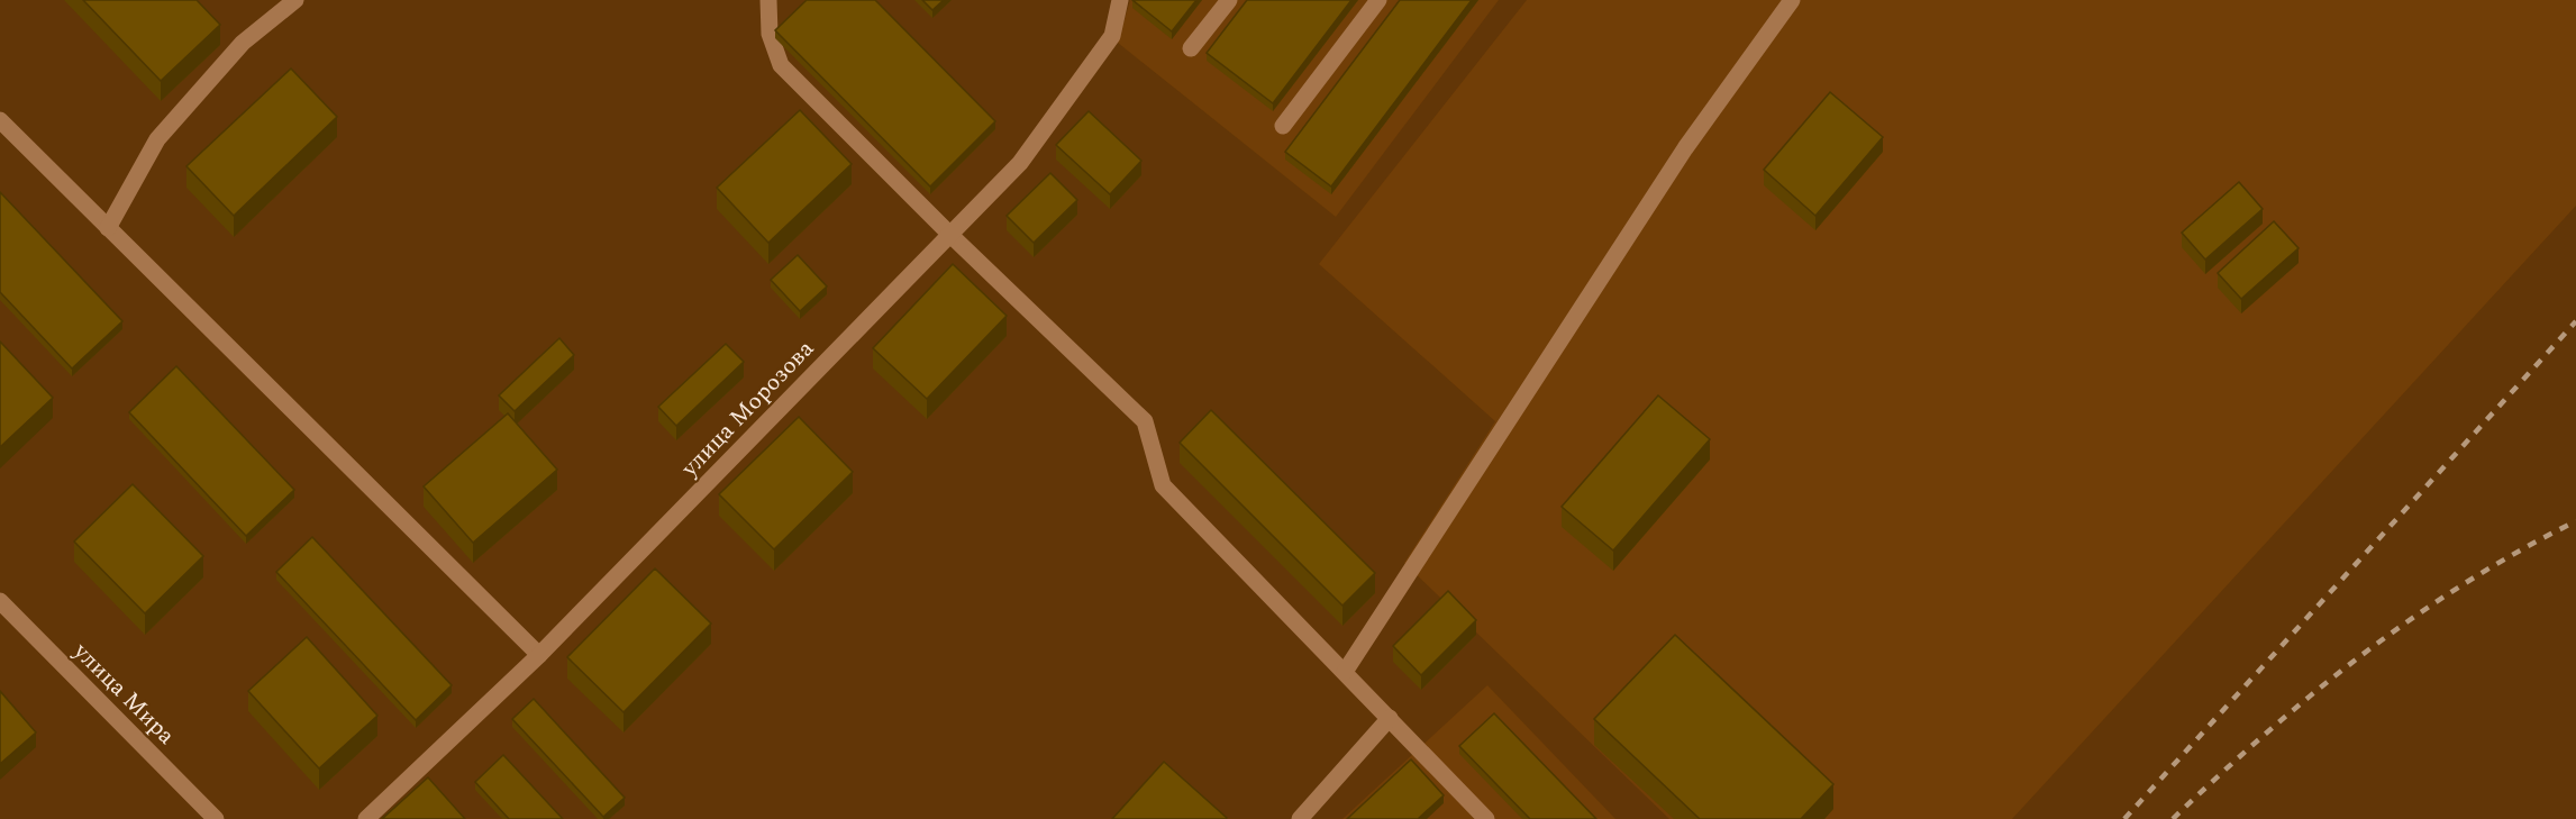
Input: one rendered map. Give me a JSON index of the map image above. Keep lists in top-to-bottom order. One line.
{"streets":{"street":["улица Морозова","улица Мира"]}}
